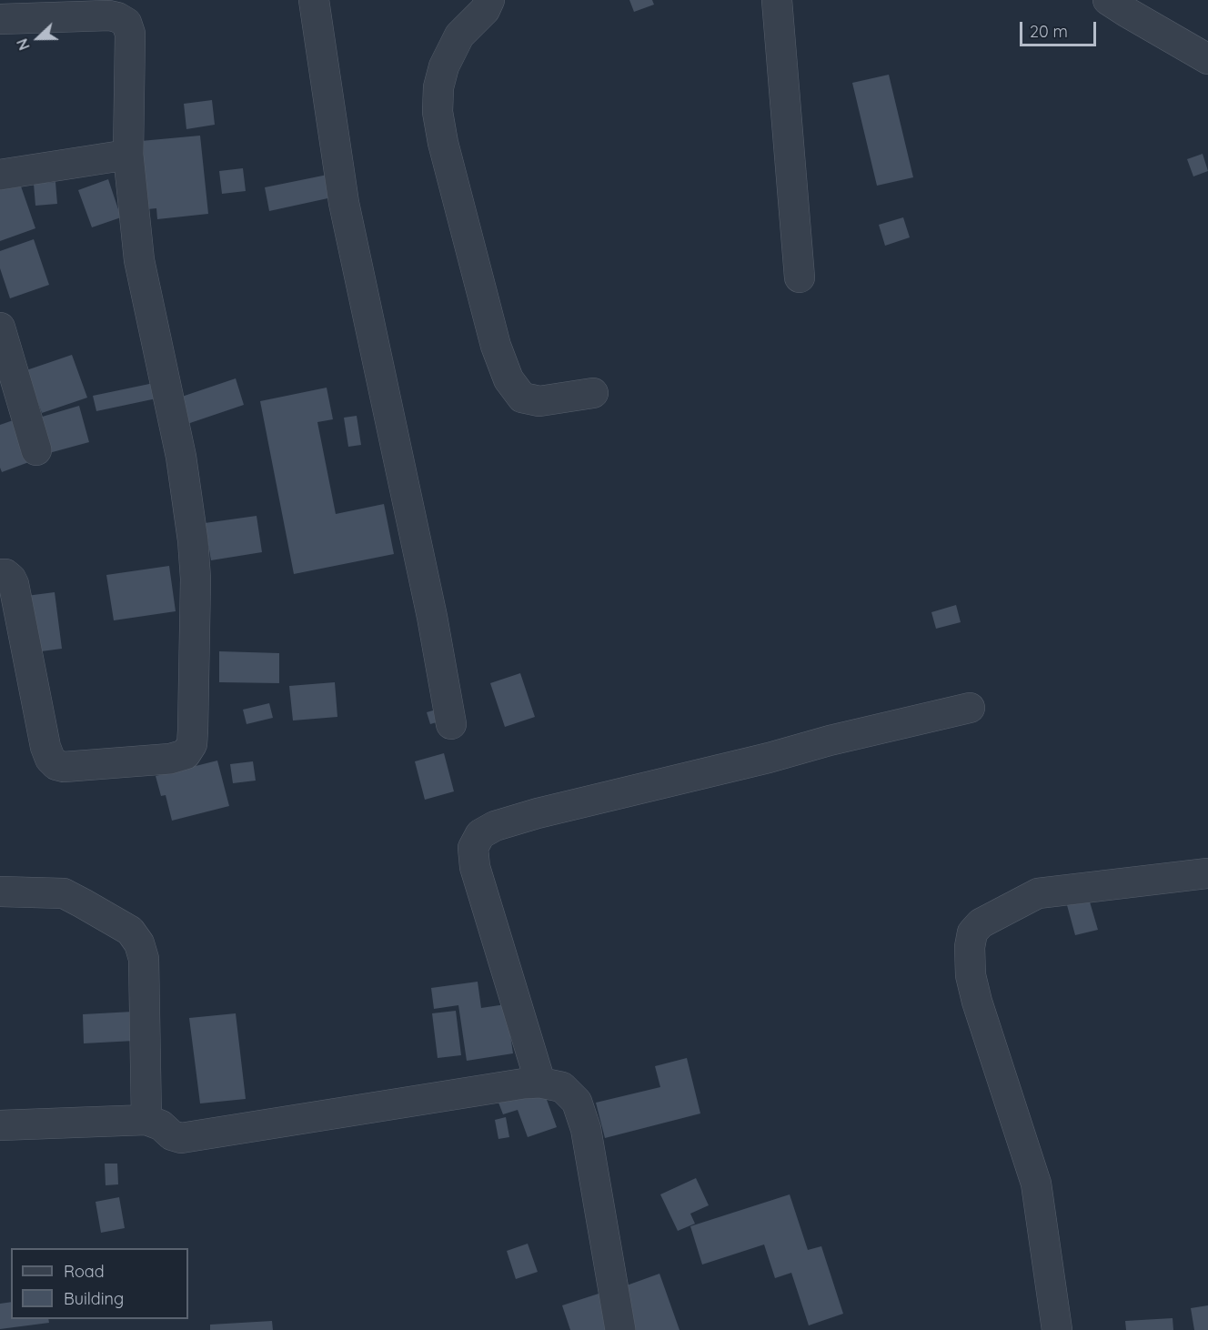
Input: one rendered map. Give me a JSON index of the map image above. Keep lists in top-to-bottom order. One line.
{"legend":["Road","Building"],"scale_bar":"20 m","north":"left"}
